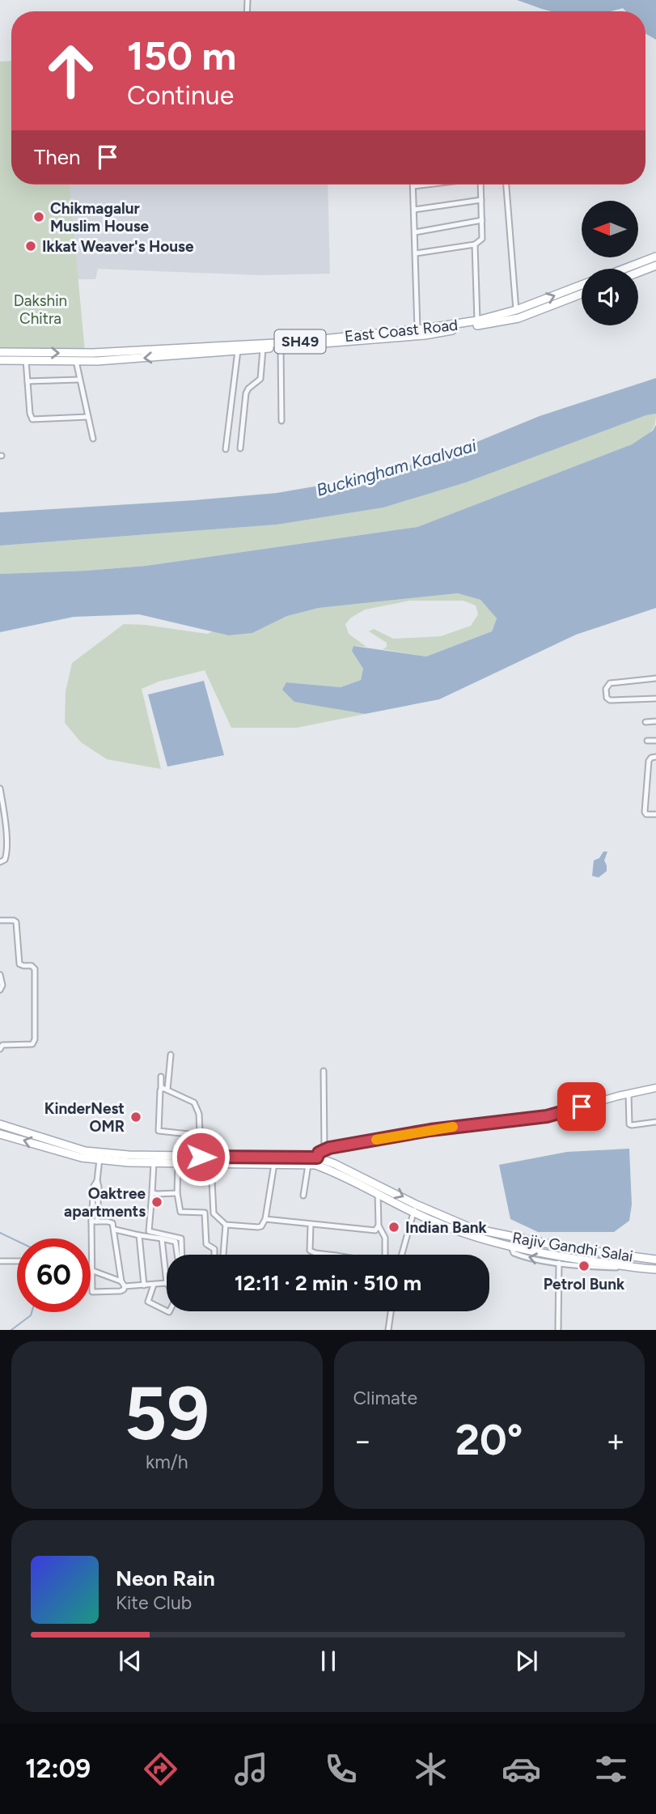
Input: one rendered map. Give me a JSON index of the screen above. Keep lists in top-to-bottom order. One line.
{"streets":{"main road":["East Coast Road","SH49","Rajiv Gandhi Salai"]},"water":["Buckingham Kaalvaai"],"parks":["Dakshin Chitra"],"places":["Chikmagalur Muslim House","Ikkat Weaver's House","KinderNest OMR","Oaktree apartments","Indian Bank","Petrol Bunk"],"north":"left","page":{"turn":["150 m","Continue"],"then":"Then","limit":"60","trip":"12:11 · 2 min · 510 m","tile":[["59","km/h"],"Climate"],"heat":["−","20°","+"],"song":["Neon Rain","Kite Club"],"tabs":"12:09"}}
